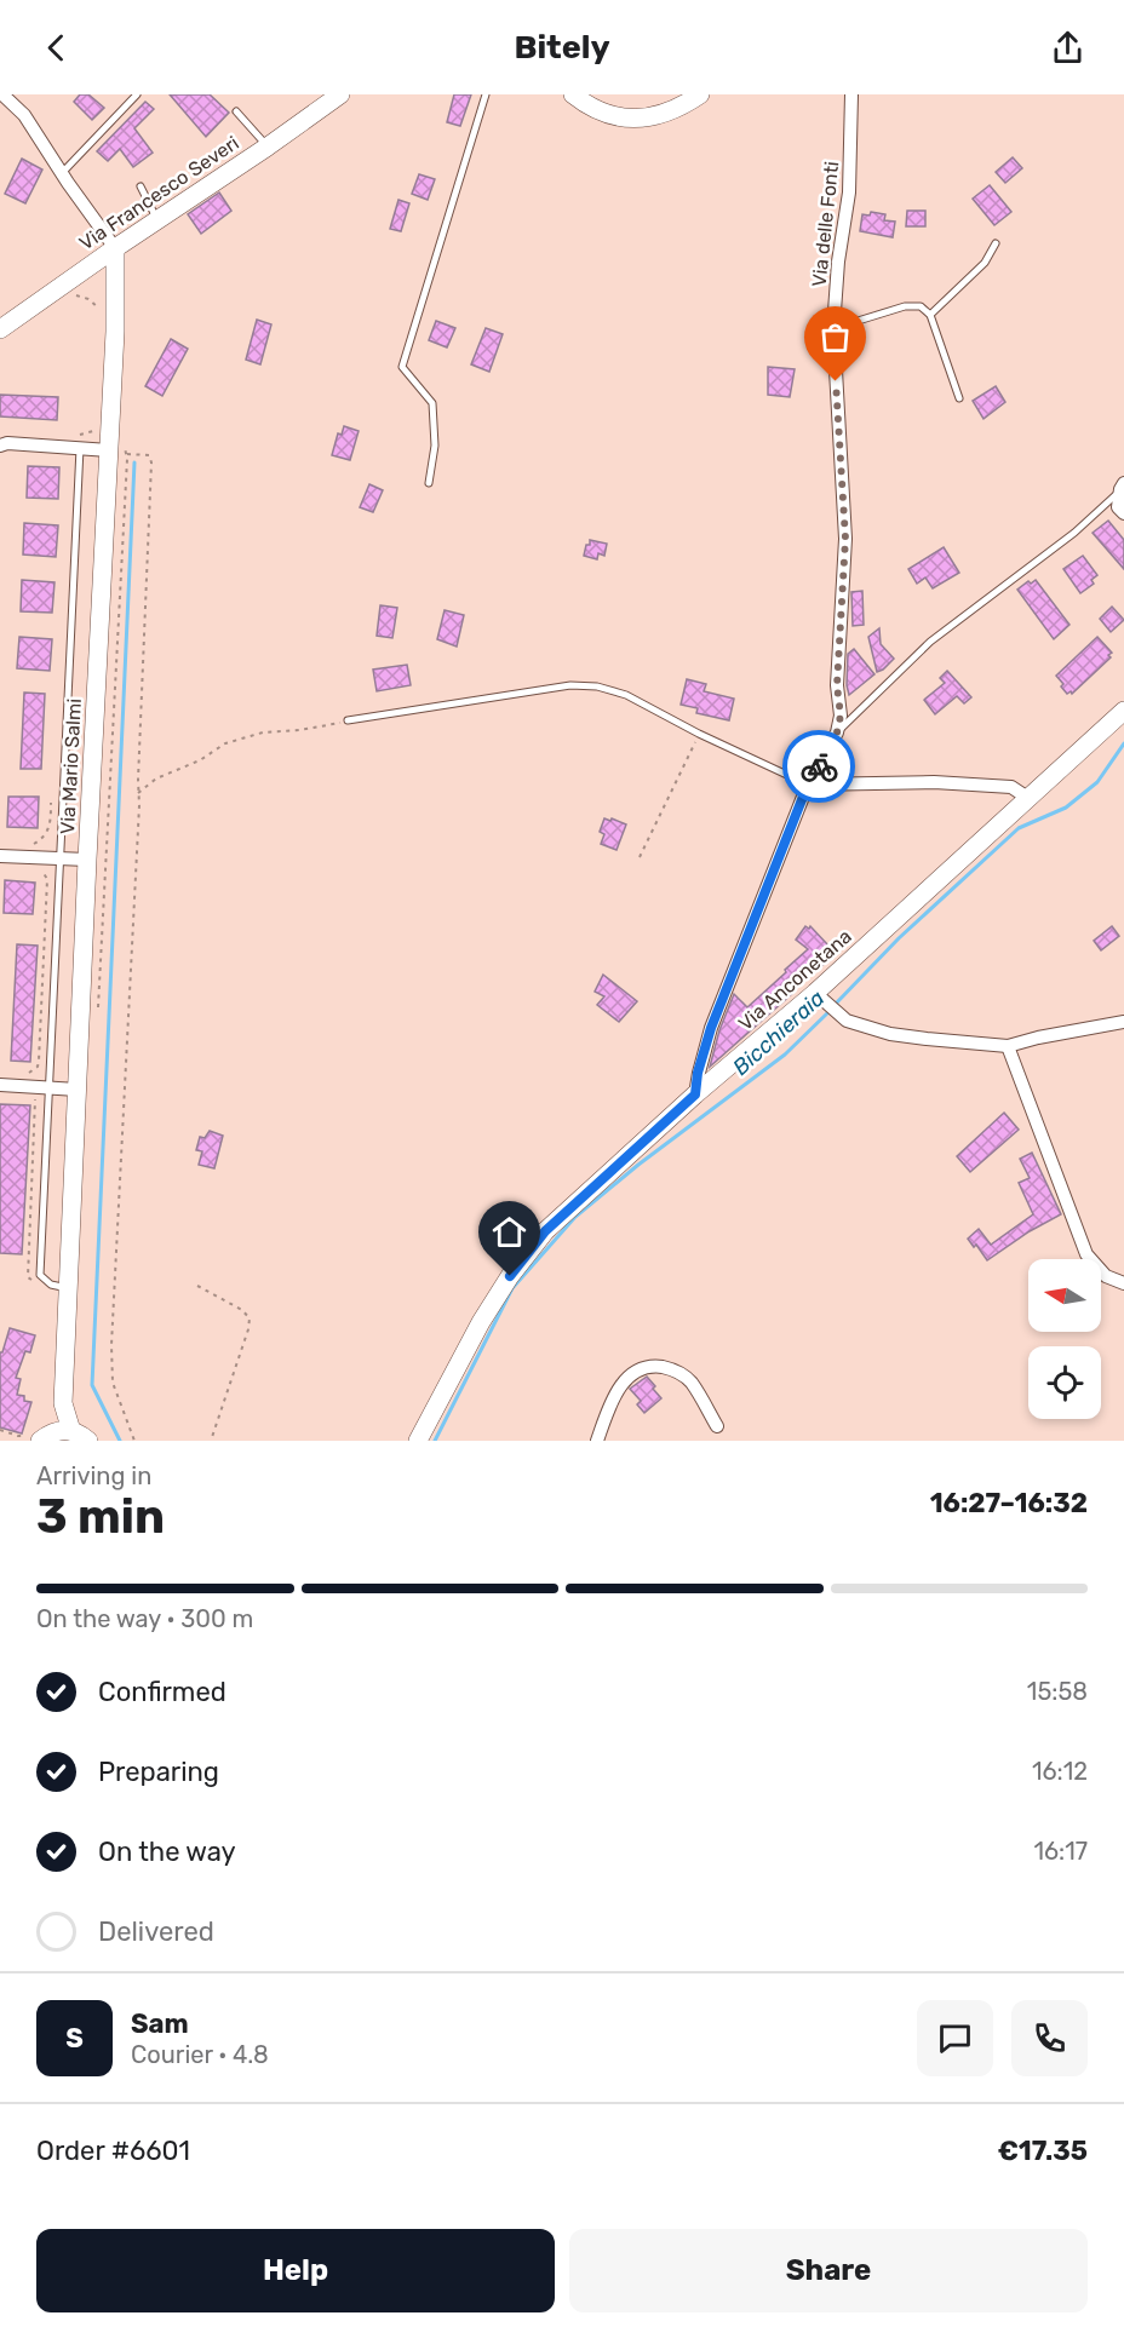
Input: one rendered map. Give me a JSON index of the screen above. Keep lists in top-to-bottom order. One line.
{"streets":{"street":["Via Francesco Severi","Via delle Fonti","Via Mario Salmi","Via Anconetana"]},"crossings":[["Via Francesco Severi","Via Mario Salmi"],["Via delle Fonti","Via Anconetana"]],"water":["Bicchieraia"],"north":"left","page":{"header":"Bitely","heading":["3 min","Arriving in","16:27–16:32"],"panel":["Sam","Courier · 4.8","Order #6601","€17.35"],"bar":"On the way · 300 m","list":[["Confirmed","15:58"],["Preparing","16:12"],["On the way","16:17"],"Delivered"],"round":"S","buttons":["Help","Share"]}}
